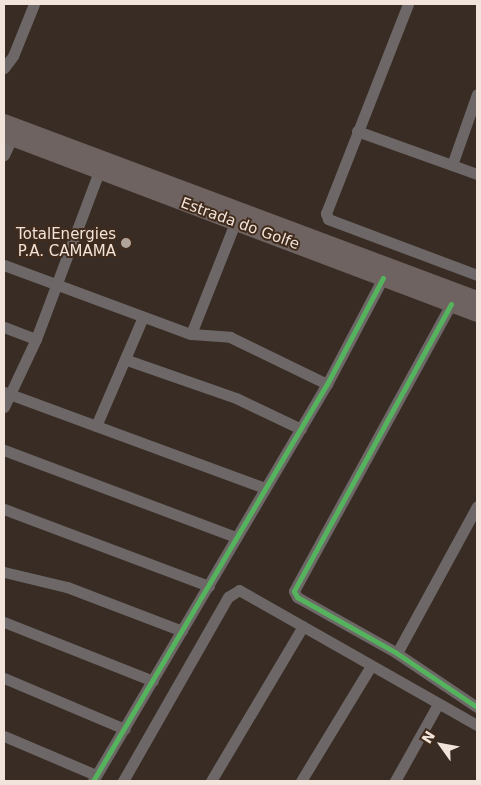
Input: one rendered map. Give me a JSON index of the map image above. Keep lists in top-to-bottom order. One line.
{"streets":{"highway":["Estrada do Golfe"]},"places":["TotalEnergies P.A. CAMAMA"],"north":"top left"}
